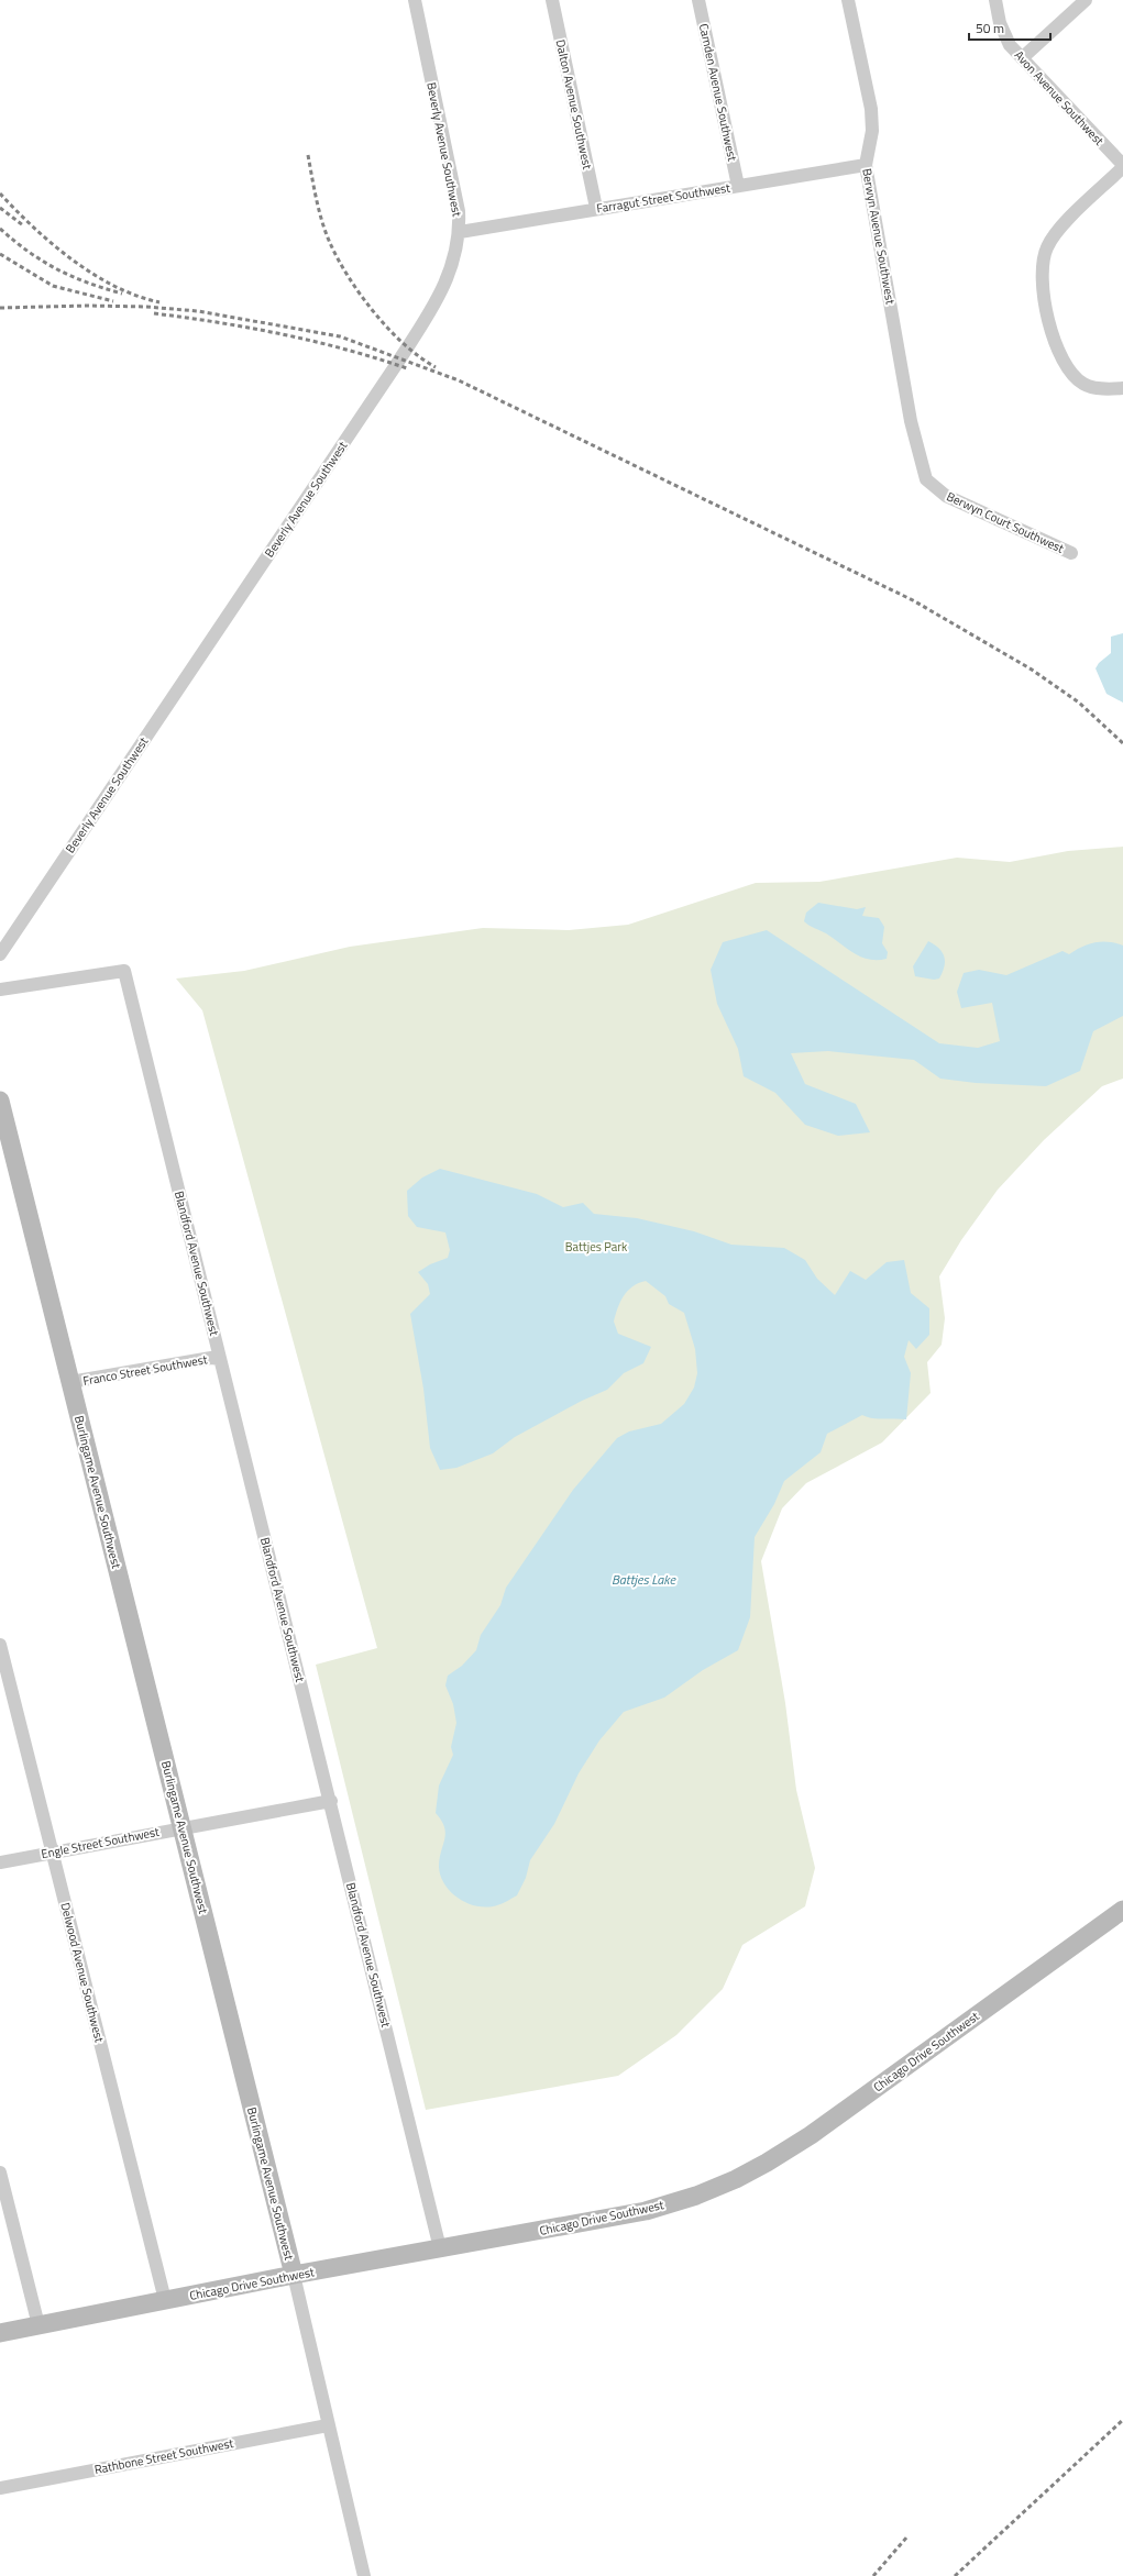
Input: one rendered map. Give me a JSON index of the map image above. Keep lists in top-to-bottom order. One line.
{"streets":{"main road":["Burlingame Avenue Southwest","Chicago Drive Southwest"],"street":["Camden Avenue Southwest","Avon Avenue Southwest","Dalton Avenue Southwest","Beverly Avenue Southwest","Farragut Street Southwest","Berwyn Avenue Southwest","Berwyn Court Southwest","Blandford Avenue Southwest","Franco Street Southwest","Engle Street Southwest","Delwood Avenue Southwest","Rathbone Street Southwest"]},"crossings":[["Camden Avenue Southwest","Farragut Street Southwest"],["Dalton Avenue Southwest","Farragut Street Southwest"],["Beverly Avenue Southwest","Farragut Street Southwest"],["Farragut Street Southwest","Berwyn Avenue Southwest"],["Berwyn Avenue Southwest","Berwyn Court Southwest"],["Blandford Avenue Southwest","Franco Street Southwest"],["Blandford Avenue Southwest","Engle Street Southwest"],["Blandford Avenue Southwest","Chicago Drive Southwest"],["Franco Street Southwest","Burlingame Avenue Southwest"],["Burlingame Avenue Southwest","Engle Street Southwest"],["Burlingame Avenue Southwest","Chicago Drive Southwest"],["Burlingame Avenue Southwest","Rathbone Street Southwest"],["Engle Street Southwest","Delwood Avenue Southwest"],["Delwood Avenue Southwest","Chicago Drive Southwest"]],"water":["Battjes Lake"],"parks":["Battjes Park"],"scale_bar":"50 m"}
